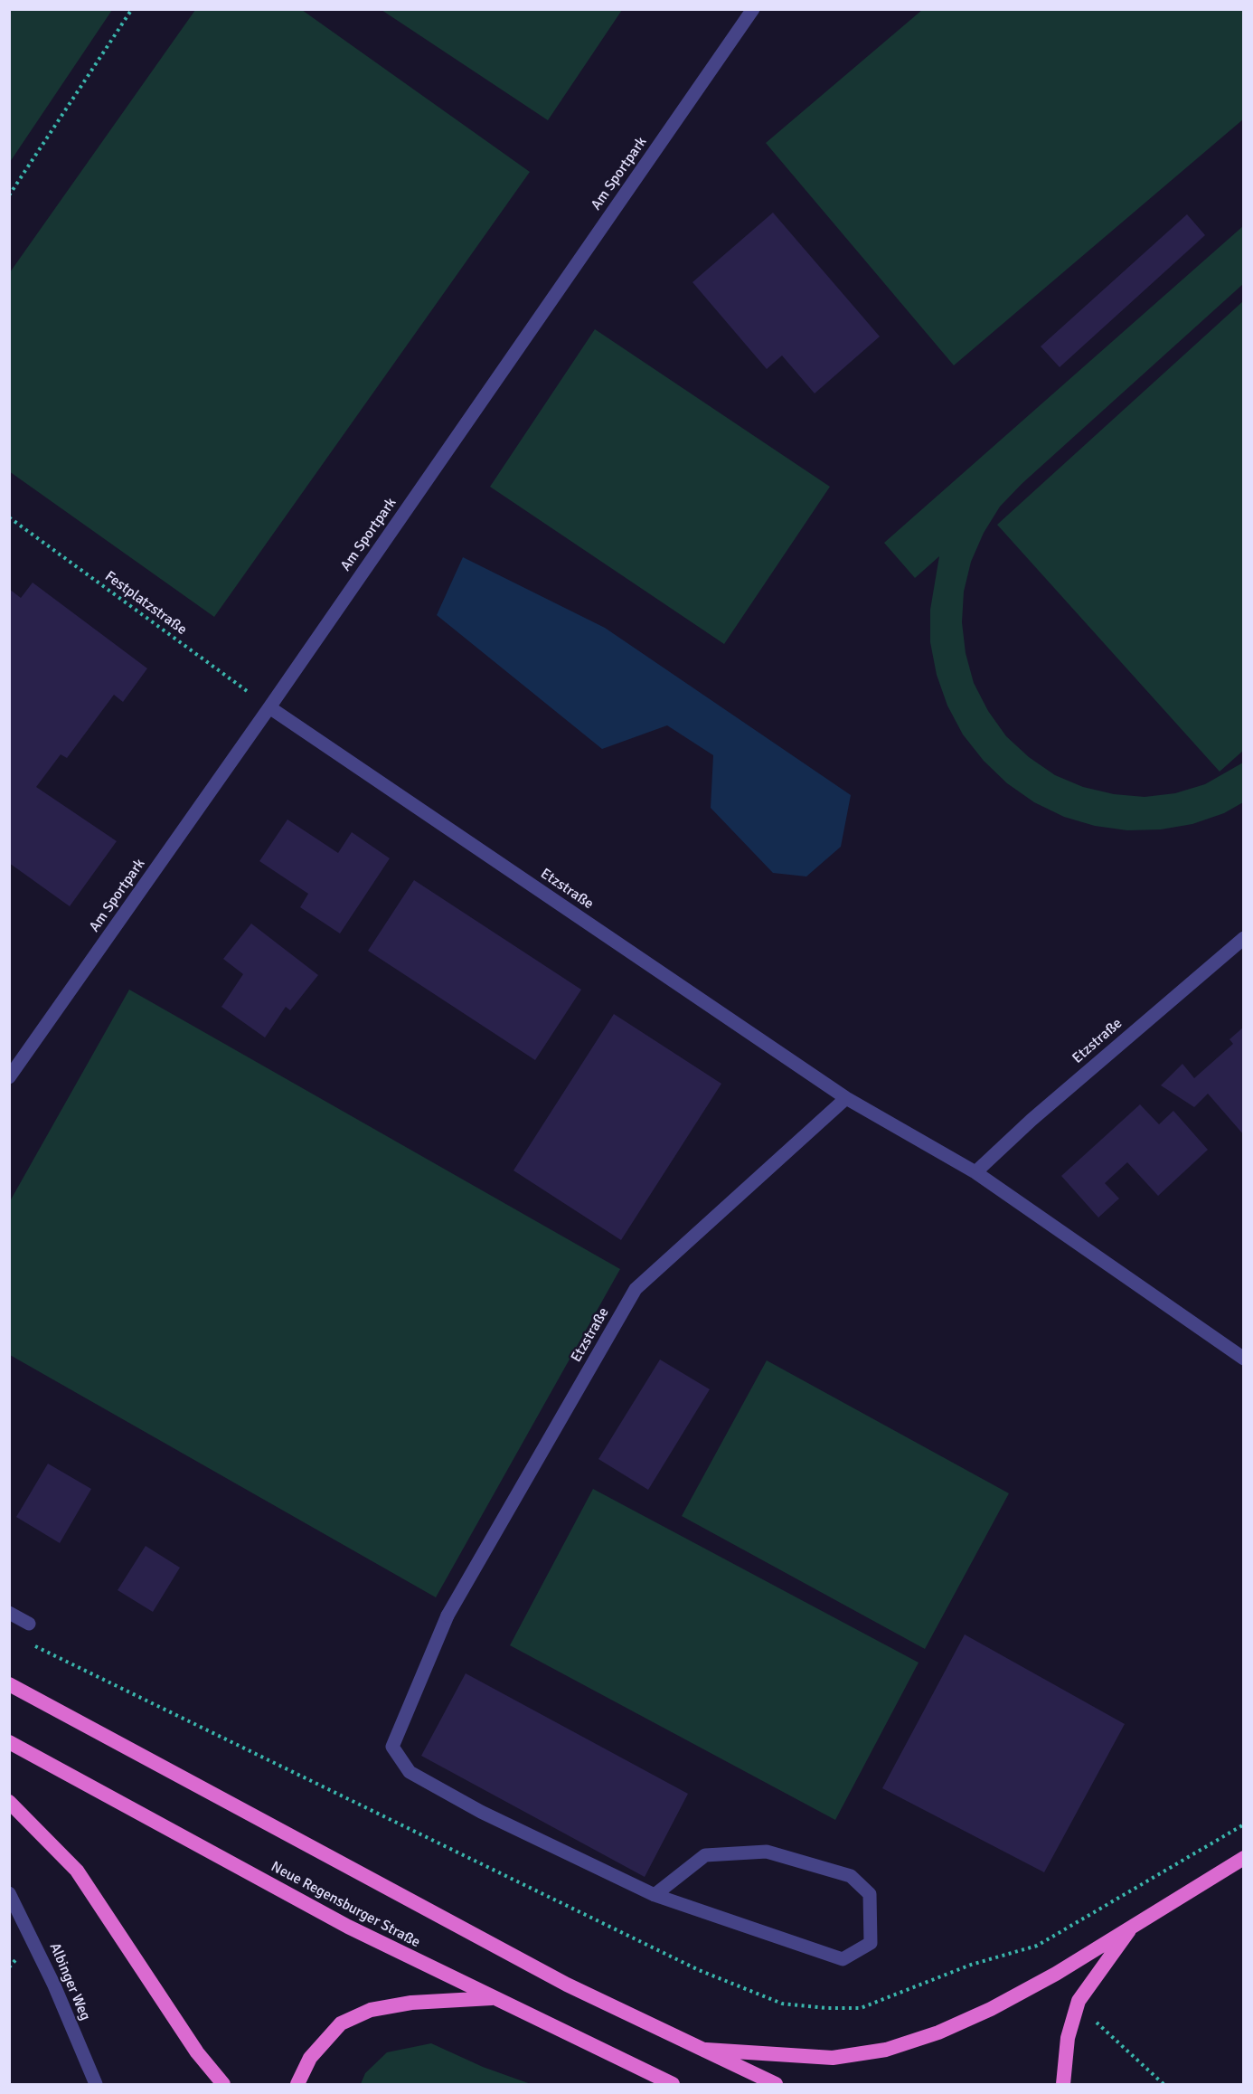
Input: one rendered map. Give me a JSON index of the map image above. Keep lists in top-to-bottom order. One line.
{"streets":{"highway":["Neue Regensburger Straße"],"street":["Am Sportpark","Etzstraße","Albinger Weg"],"path":["Festplatzstraße"]},"crossings":[["Am Sportpark","Festplatzstraße"],["Am Sportpark","Etzstraße"],["Festplatzstraße","Etzstraße"]]}
